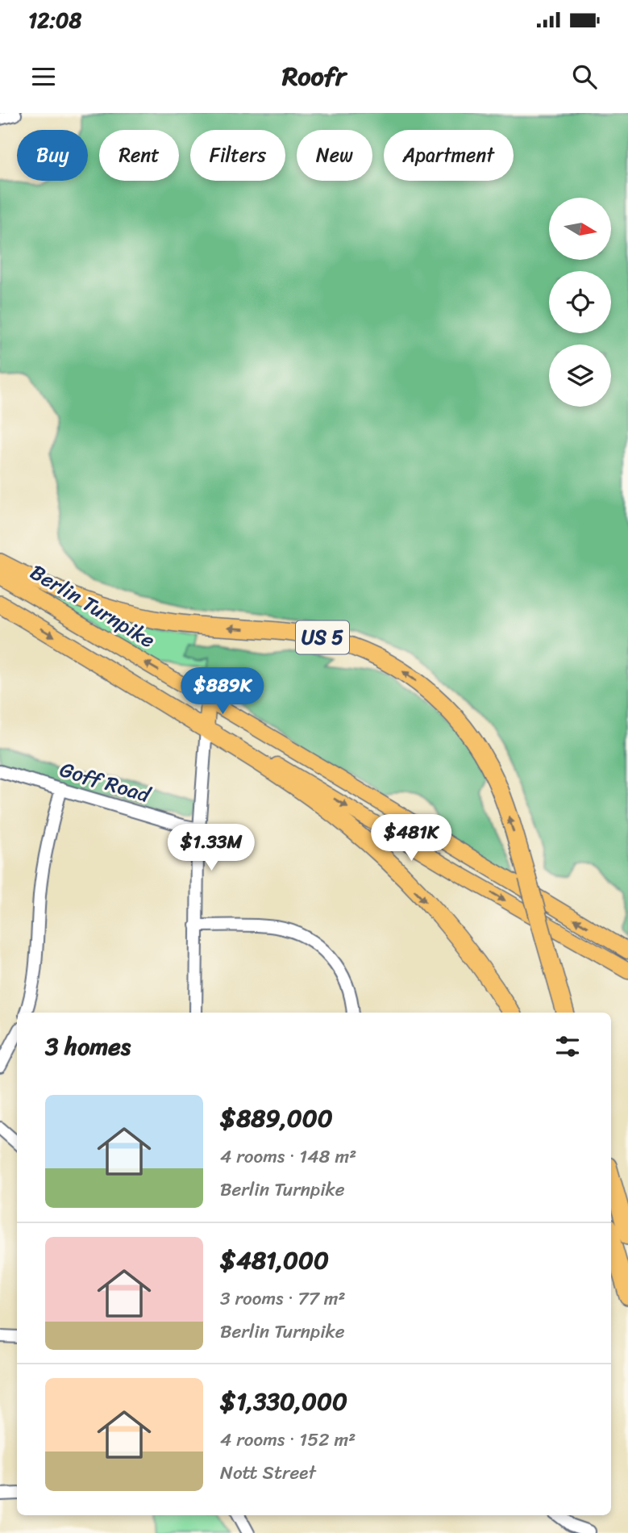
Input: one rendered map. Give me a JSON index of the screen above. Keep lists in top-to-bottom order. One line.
{"streets":{"highway":["US 5"],"main road":["Berlin Turnpike"],"street":["Goff Road"]},"north":"right","page":{"status":"12:08","header":"Roofr","chip":["Buy","Rent","Filters","New","Apartment"],"price":["$889K","$481K","$1.33M"],"heading":"3 homes","list":[{"name":"$889,000","note":"4 rooms · 148 m² · Berlin Turnpike"},{"name":"$481,000","note":"3 rooms · 77 m² · Berlin Turnpike"},{"name":"$1,330,000","note":"4 rooms · 152 m² · Nott Street"}]}}
